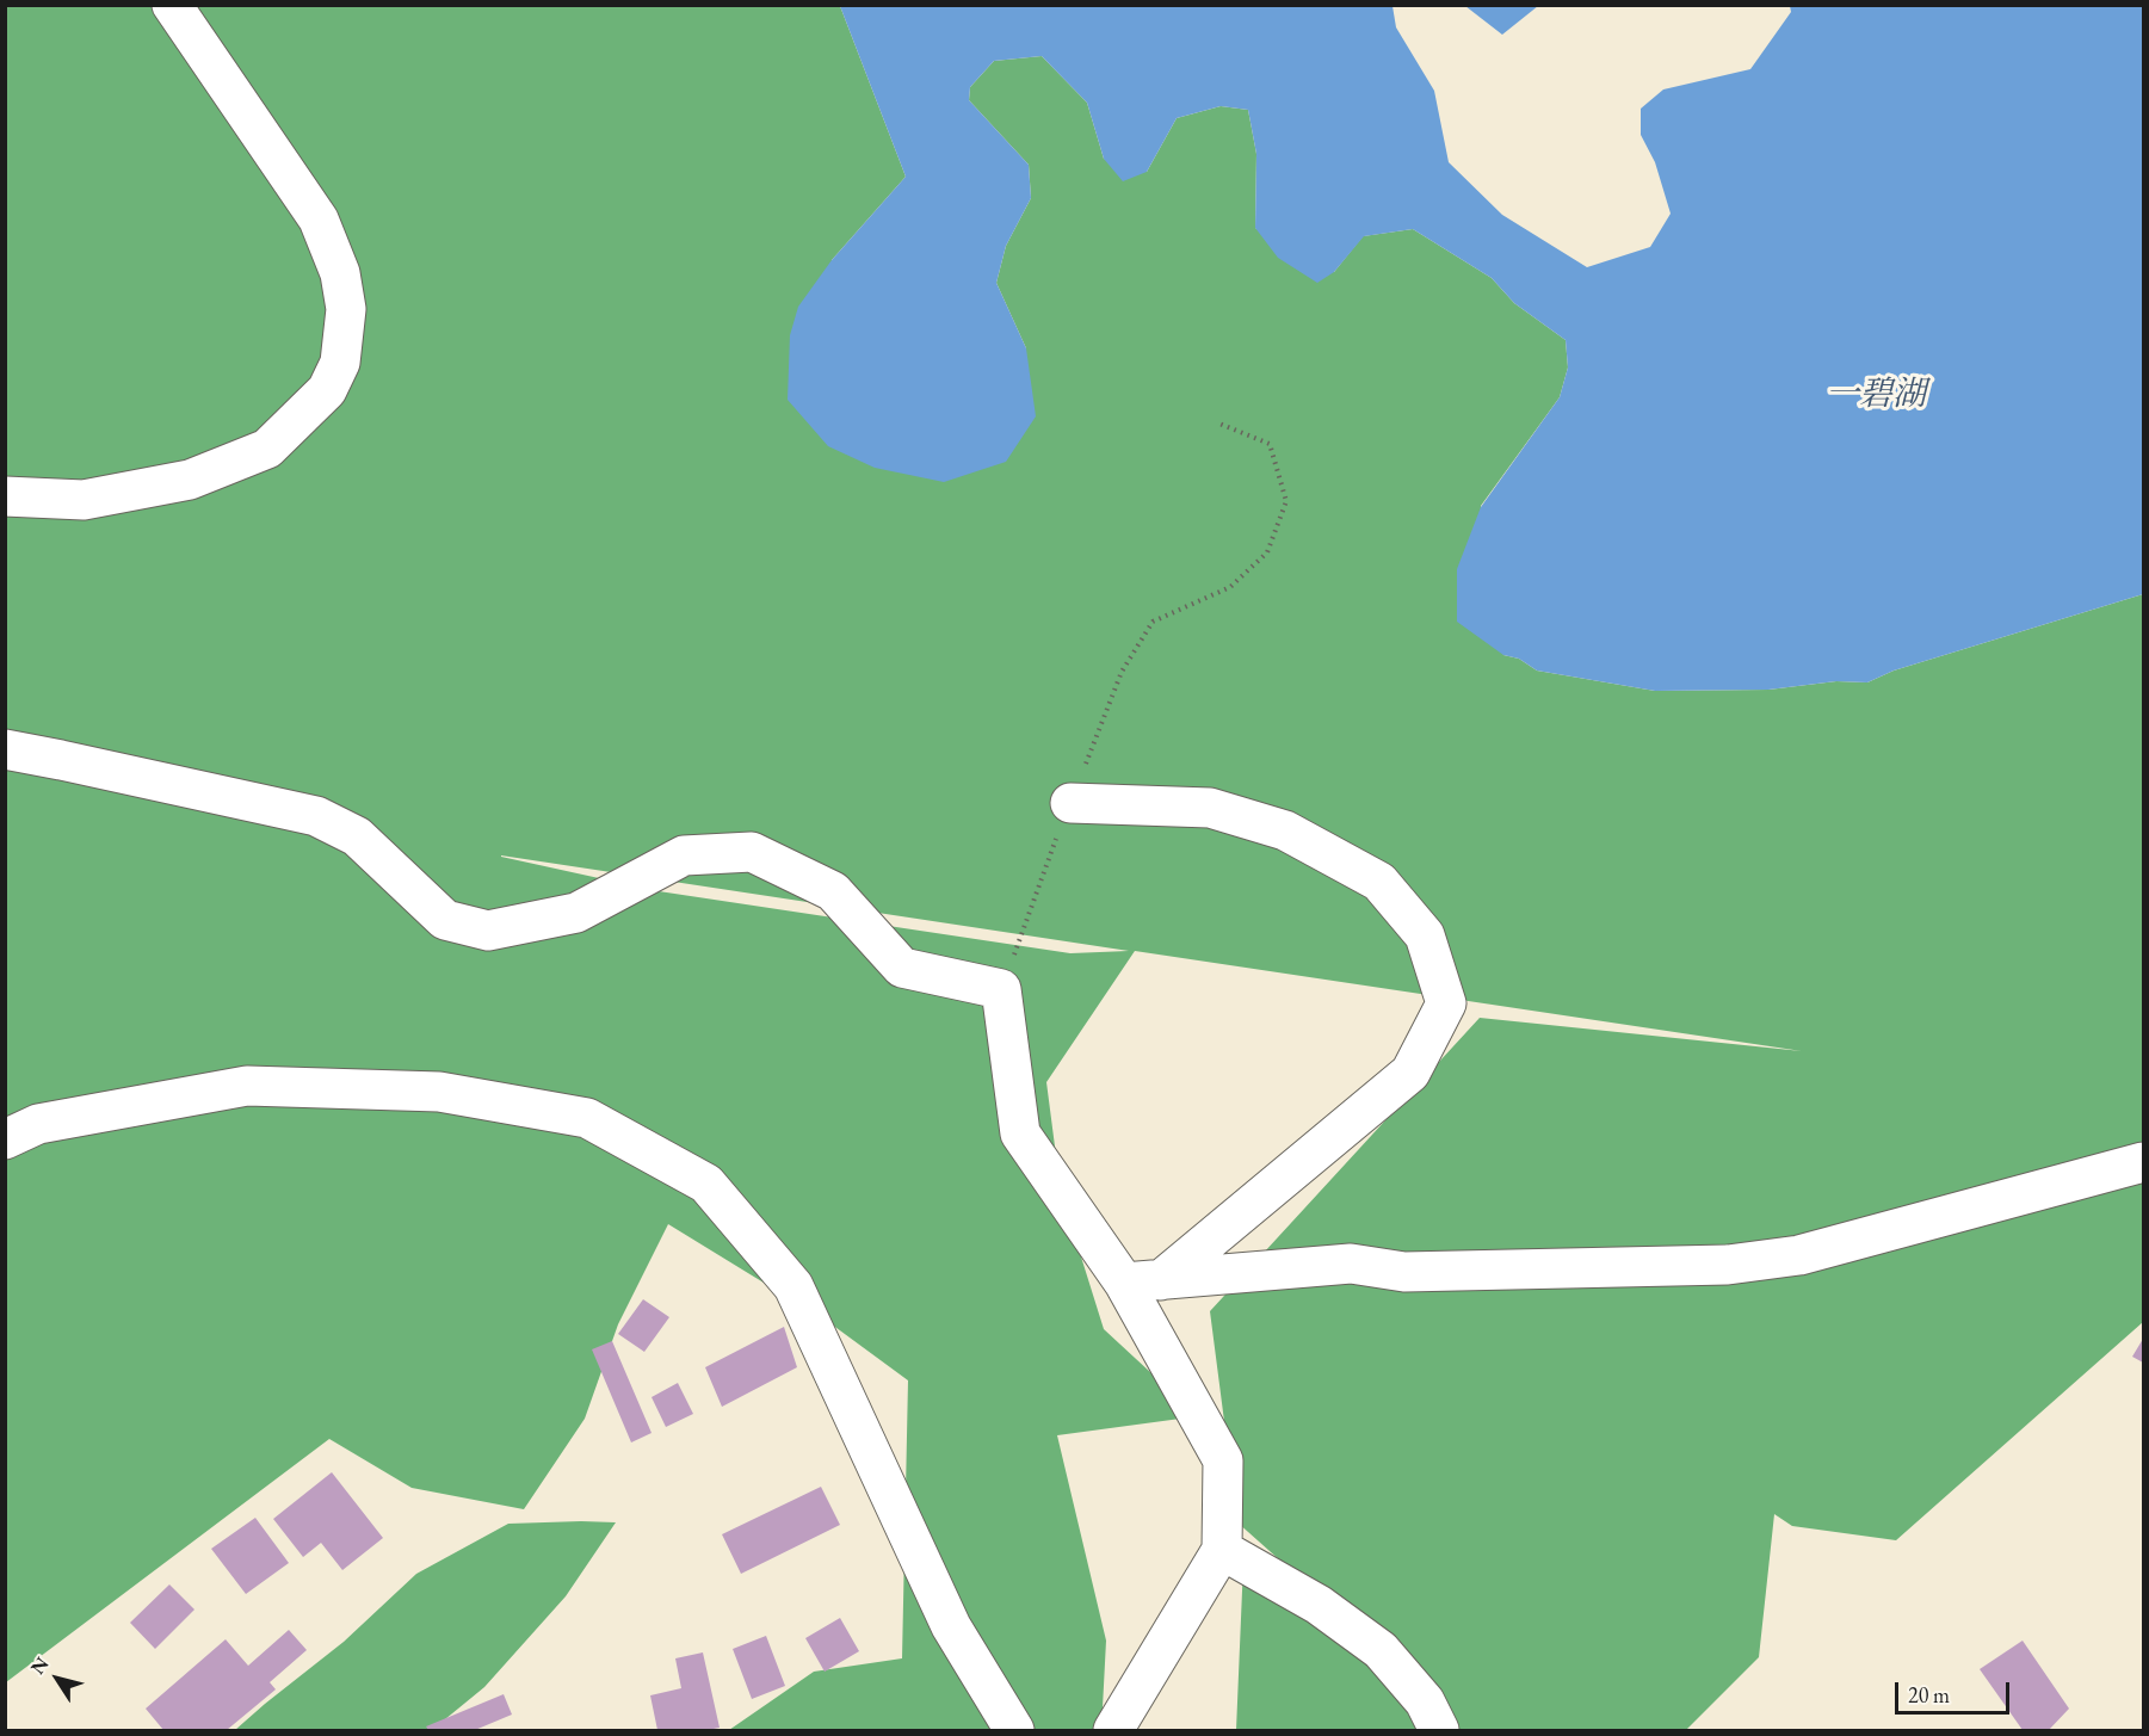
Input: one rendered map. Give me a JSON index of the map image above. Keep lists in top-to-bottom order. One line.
{"water":["一碧湖"],"scale_bar":"20 m","north":"top left"}
